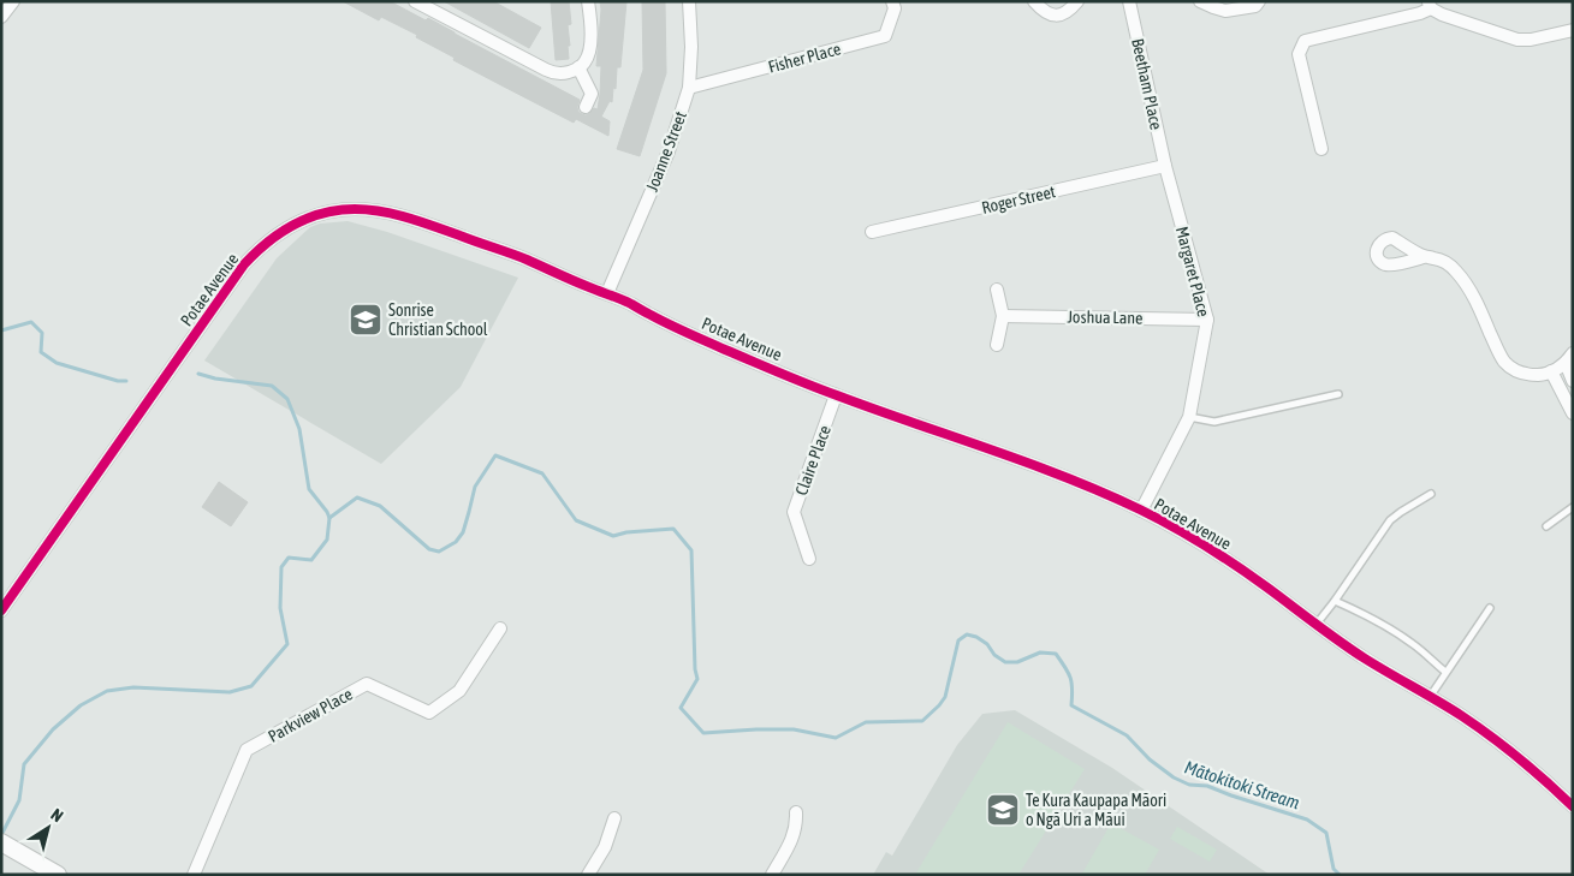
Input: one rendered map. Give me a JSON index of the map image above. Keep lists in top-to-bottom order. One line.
{"streets":{"street":["Fisher Place","Beetham Place","Joanne Street","Roger Street","Margaret Place","Potae Avenue","Joshua Lane","Claire Place","Parkview Place"]},"crossings":[["Fisher Place","Joanne Street"],["Beetham Place","Roger Street"],["Beetham Place","Margaret Place"],["Joanne Street","Potae Avenue"],["Roger Street","Margaret Place"],["Margaret Place","Potae Avenue"],["Margaret Place","Joshua Lane"],["Potae Avenue","Claire Place"]],"water":["Mātokitoki Stream"],"places":{"school or university":["Sonrise Christian School","Te Kura Kaupapa Māori o Ngā Uri a Māui"]},"north":"top right"}
